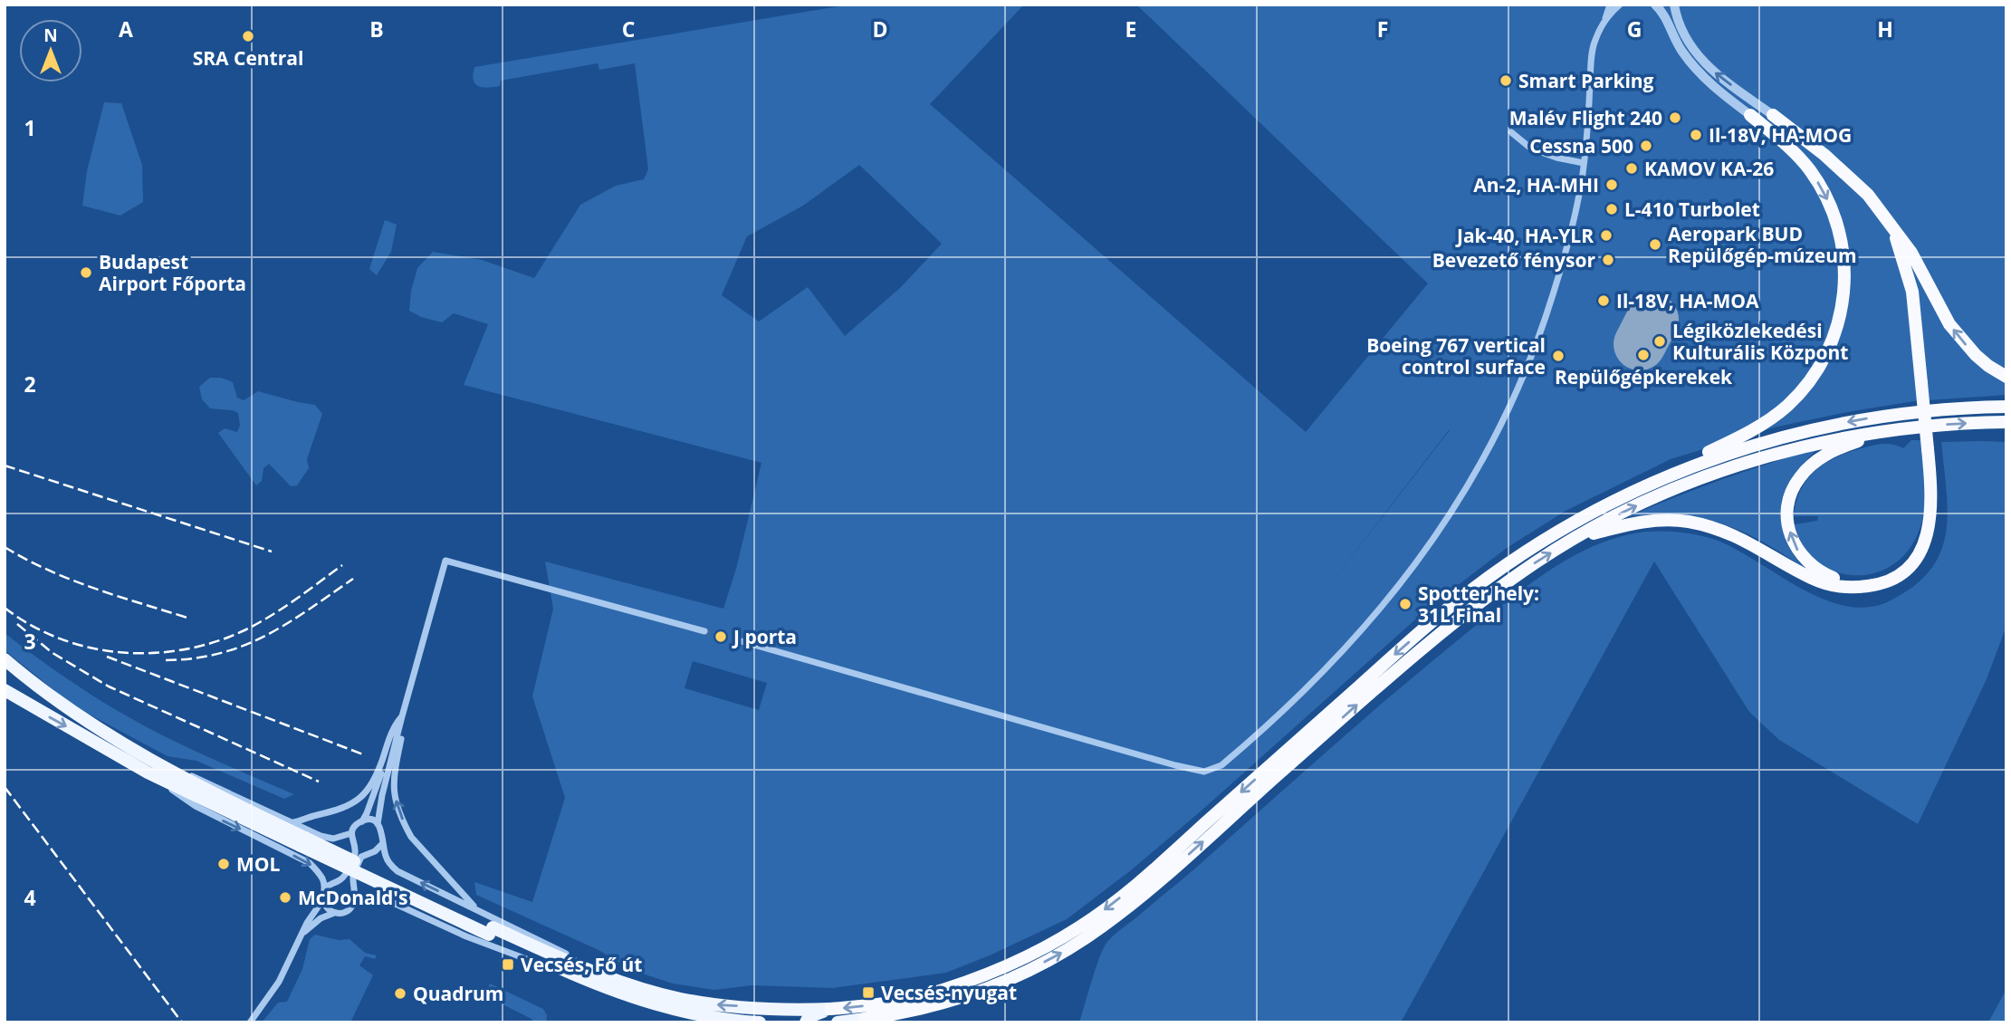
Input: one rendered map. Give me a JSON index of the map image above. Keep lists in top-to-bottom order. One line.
{"places":{"other":["SRA Central","Smart Parking","Malév Flight 240","Il-18V, HA-MOG","Cessna 500","KAMOV KA-26","An-2, HA-MHI","L-410 Turbolet","Jak-40, HA-YLR","Aeropark BUD Repülőgép-múzeum","Bevezető fénysor","Budapest Airport Főporta","Il-18V, HA-MOA","Légiközlekedési Kulturális Központ","Repülőgépkerekek","Boeing 767 vertical control surface","Spotter hely: 31L Final","J porta","MOL","McDonald's","Quadrum"],"transit":["Vecsés, Fő út","Vecsés-nyugat"]},"north":"top","grid":{"columns":["A","B","C","D","E","F","G","H"],"rows":["1","2","3","4"]}}
